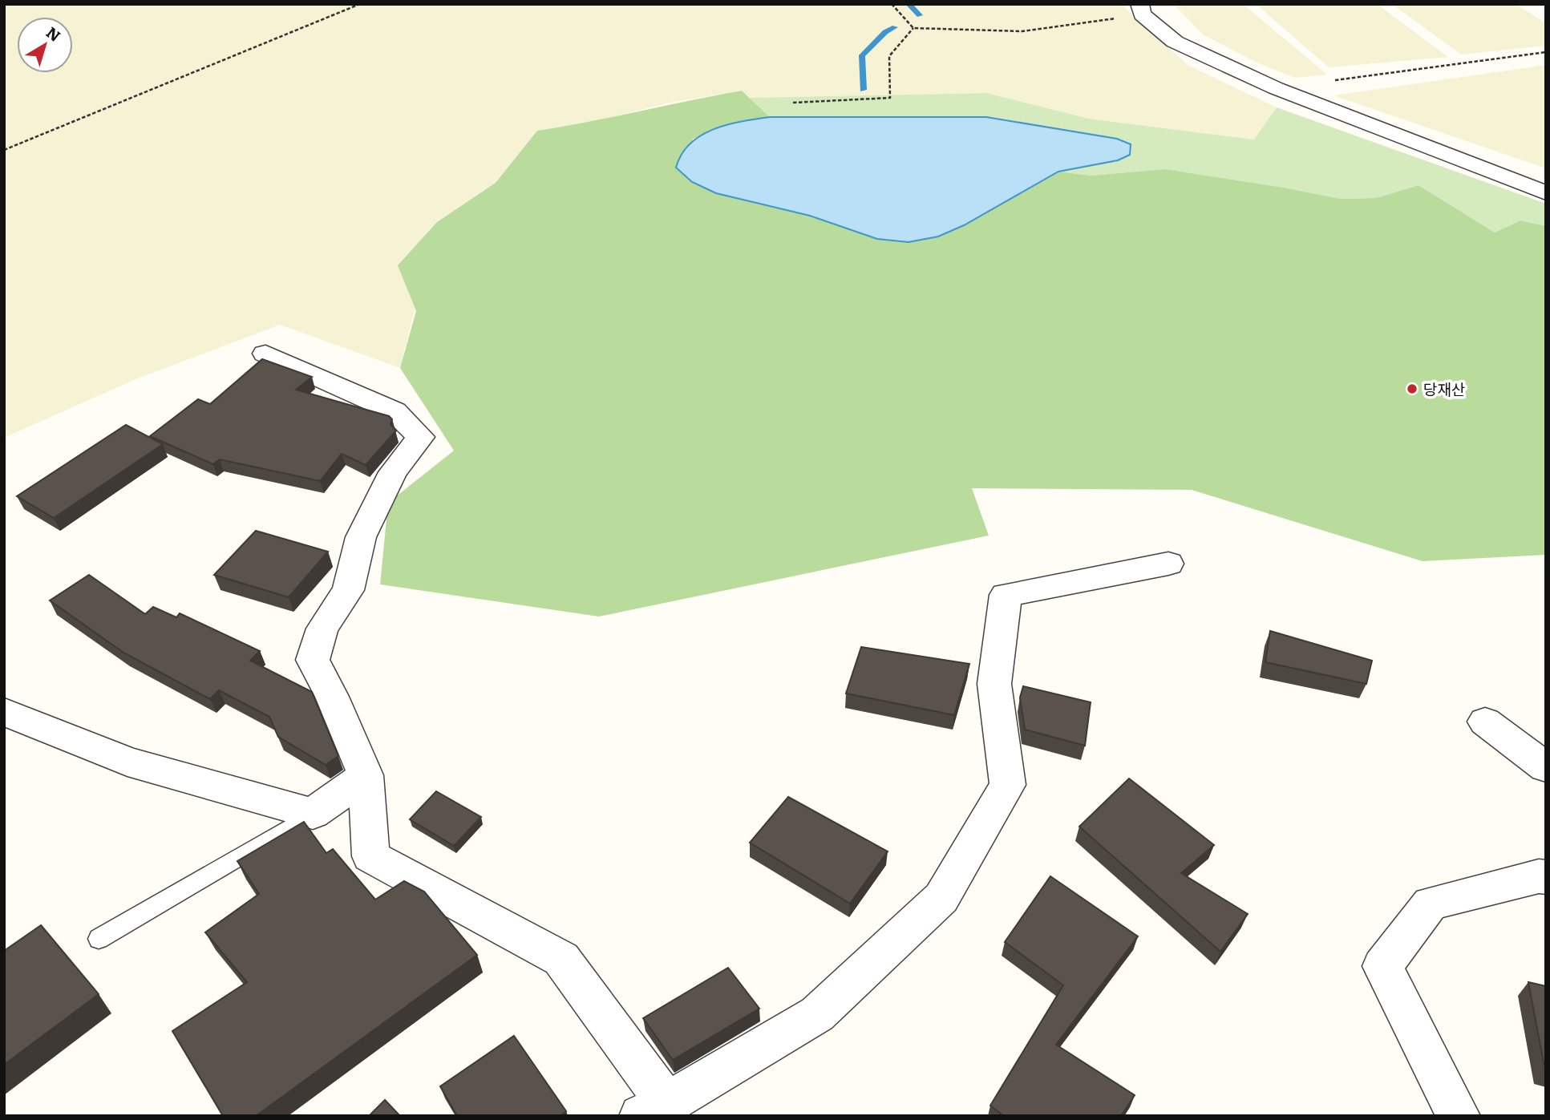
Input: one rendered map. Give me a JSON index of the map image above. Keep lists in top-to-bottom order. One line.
{"places":["당재산"],"north":"top right"}
